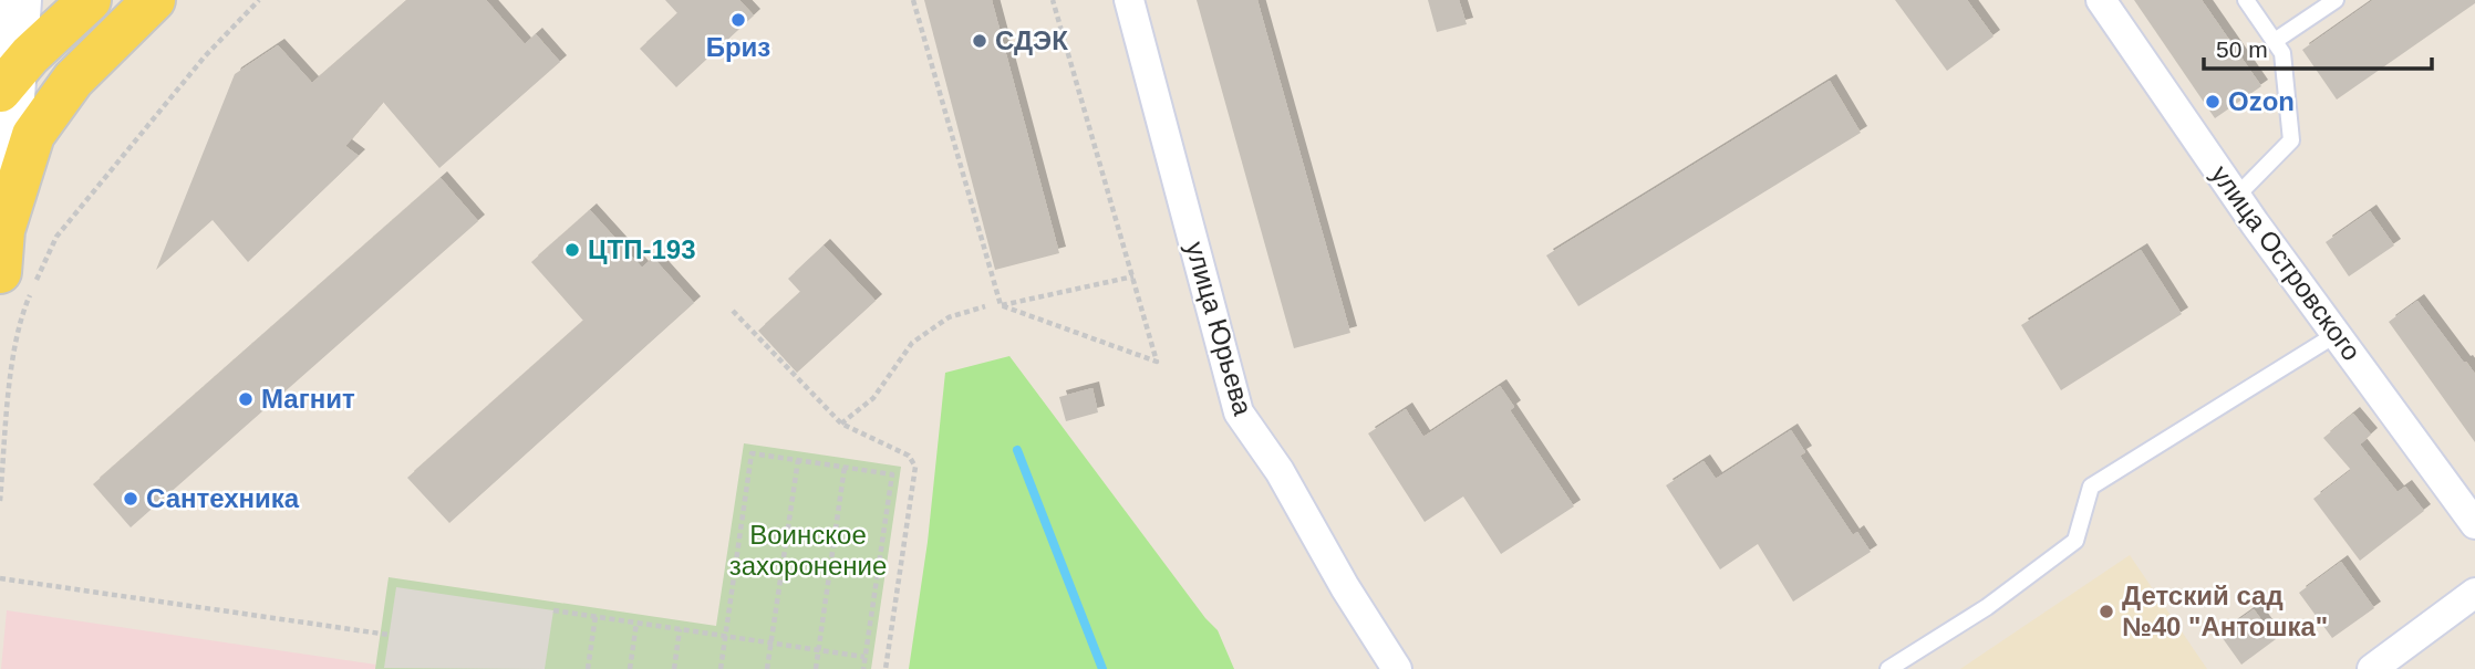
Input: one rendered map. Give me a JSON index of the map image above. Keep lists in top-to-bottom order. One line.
{"streets":{"street":["улица Островского","улица Юрьева"]},"parks":["Воинское захоронение"],"places":["Бриз","СДЭК","Ozon","ЦТП-193","Магнит","Сантехника","Детский сад №40 \"Антошка\""],"scale_bar":"50 m"}
